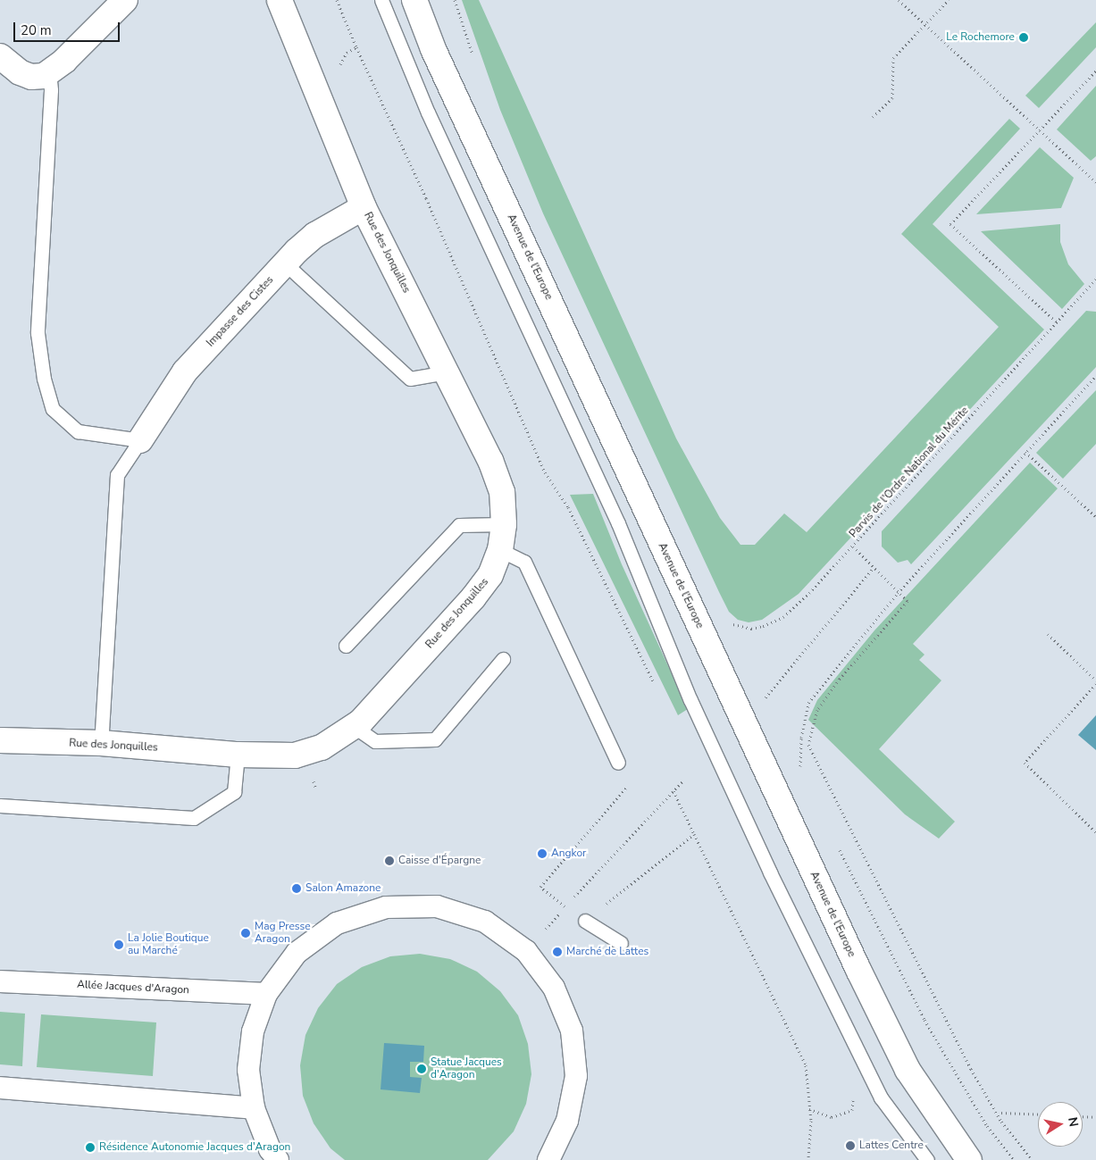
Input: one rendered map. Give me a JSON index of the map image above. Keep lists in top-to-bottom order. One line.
{"streets":{"street":["Rue des Jonquilles","Avenue de l'Europe","Impasse des Cistes","Allée Jacques d'Aragon"],"path":["Parvis de l'Ordre National du Mérite"]},"crossings":[["Rue des Jonquilles","Impasse des Cistes"]],"places":["Le Rochemore","Angkor","Caisse d'Épargne","Salon Amazone","Mag Presse Aragon","La Jolie Boutique au Marché","Marché de Lattes","Statue Jacques d'Aragon","Lattes Centre","Résidence Autonomie Jacques d'Aragon"],"scale_bar":"20 m","north":"right"}
